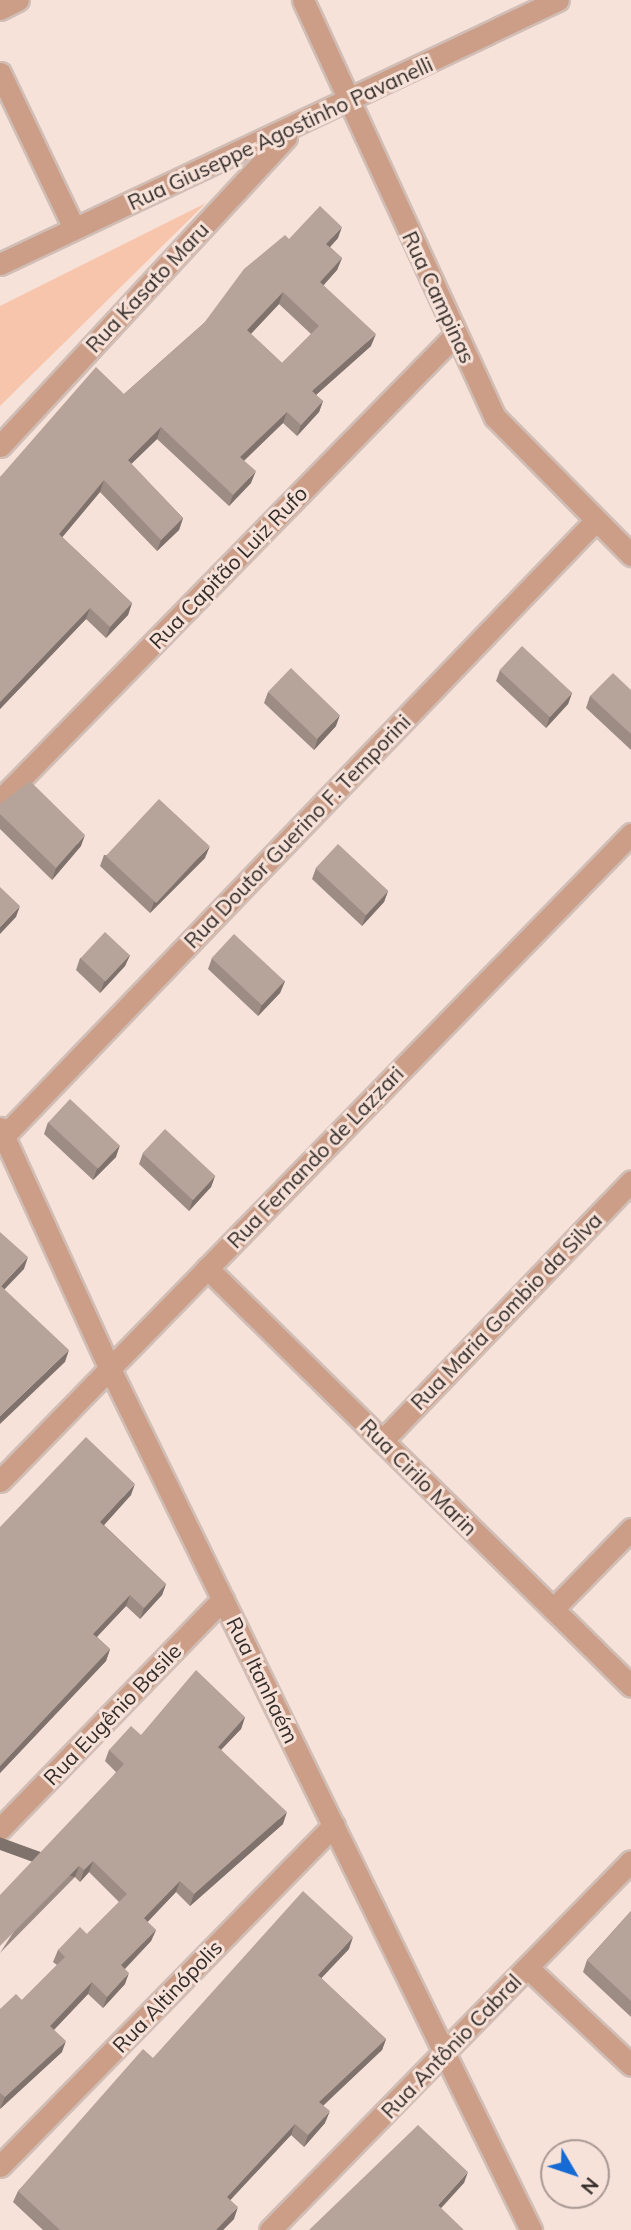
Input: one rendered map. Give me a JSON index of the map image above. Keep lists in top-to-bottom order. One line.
{"streets":{"street":["Rua Giuseppe Agostinho Pavanelli","Rua Kasato Maru","Rua Campinas","Rua Capitão Luiz Rufo","Rua Doutor Guerino F. Temporini","Rua Fernando de Lazzari","Rua Maria Gombio da Silva","Rua Cirilo Marin","Rua Itanhaém","Rua Eugênio Basile","Rua Altinópolis","Rua Antônio Cabral"]},"crossings":[["Rua Giuseppe Agostinho Pavanelli","Rua Kasato Maru"],["Rua Giuseppe Agostinho Pavanelli","Rua Campinas"],["Rua Campinas","Rua Capitão Luiz Rufo"],["Rua Campinas","Rua Doutor Guerino F. Temporini"],["Rua Doutor Guerino F. Temporini","Rua Itanhaém"],["Rua Fernando de Lazzari","Rua Cirilo Marin"],["Rua Fernando de Lazzari","Rua Itanhaém"],["Rua Maria Gombio da Silva","Rua Cirilo Marin"],["Rua Itanhaém","Rua Eugênio Basile"],["Rua Itanhaém","Rua Altinópolis"],["Rua Itanhaém","Rua Antônio Cabral"]],"north":"bottom right"}
